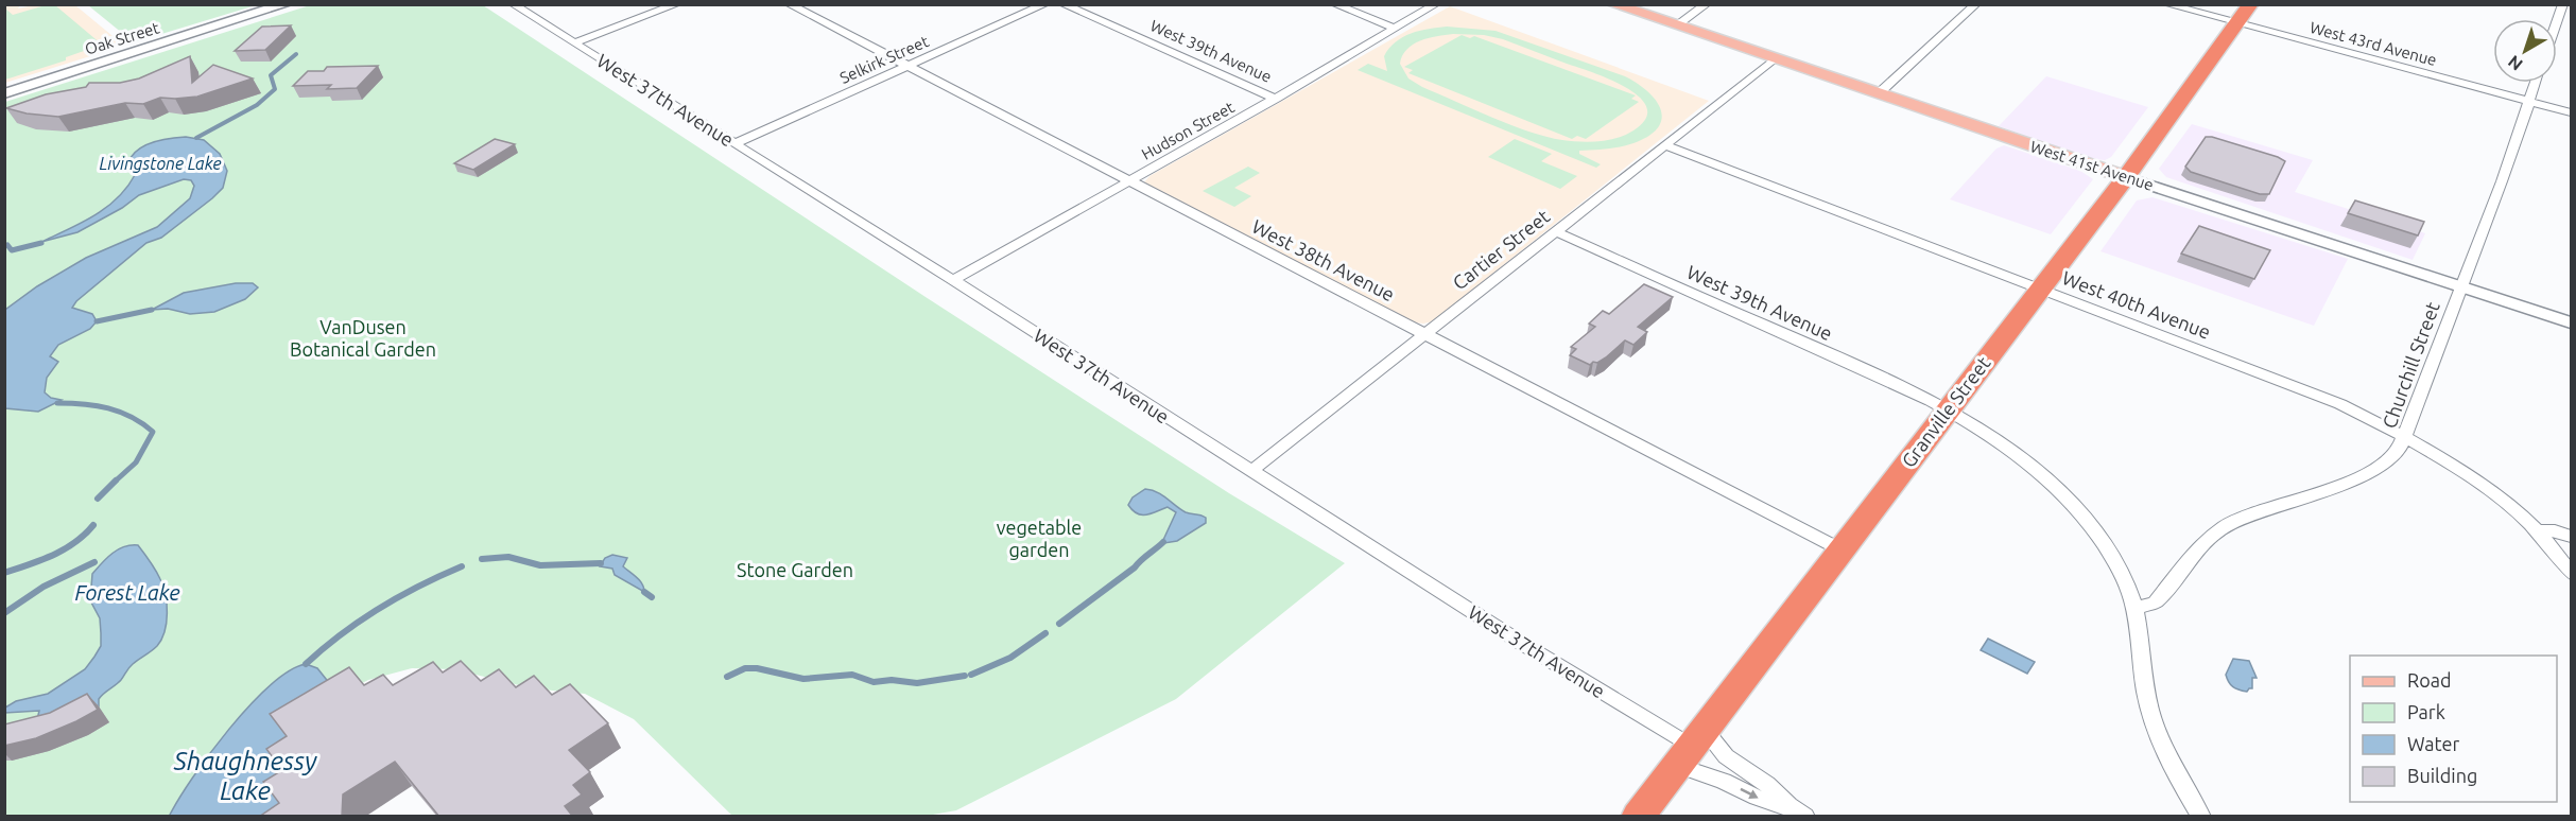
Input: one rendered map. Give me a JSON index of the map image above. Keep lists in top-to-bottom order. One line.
{"streets":{"highway":["Granville Street"],"main road":["Oak Street","West 41st Avenue"],"street":["West 43rd Avenue","West 39th Avenue","Selkirk Street","West 37th Avenue","Hudson Street","Cartier Street","West 38th Avenue","West 40th Avenue","Churchill Street"]},"crossings":[["West 43rd Avenue","Churchill Street"],["West 43rd Avenue","Granville Street"],["West 39th Avenue","Hudson Street"],["West 39th Avenue","Cartier Street"],["West 39th Avenue","Churchill Street"],["West 39th Avenue","Granville Street"],["Selkirk Street","West 37th Avenue"],["Selkirk Street","West 38th Avenue"],["West 37th Avenue","Hudson Street"],["West 37th Avenue","Cartier Street"],["West 37th Avenue","Granville Street"],["Hudson Street","West 38th Avenue"],["West 41st Avenue","Cartier Street"],["West 41st Avenue","Churchill Street"],["West 41st Avenue","Granville Street"],["Cartier Street","West 38th Avenue"],["Cartier Street","West 40th Avenue"],["West 38th Avenue","Granville Street"],["West 40th Avenue","Churchill Street"],["West 40th Avenue","Granville Street"]],"water":["Livingstone Lake","Forest Lake","Shaughnessy Lake"],"parks":["VanDusen Botanical Garden","vegetable garden","Stone Garden"],"legend":["Road","Park","Water","Building"],"north":"bottom left"}
